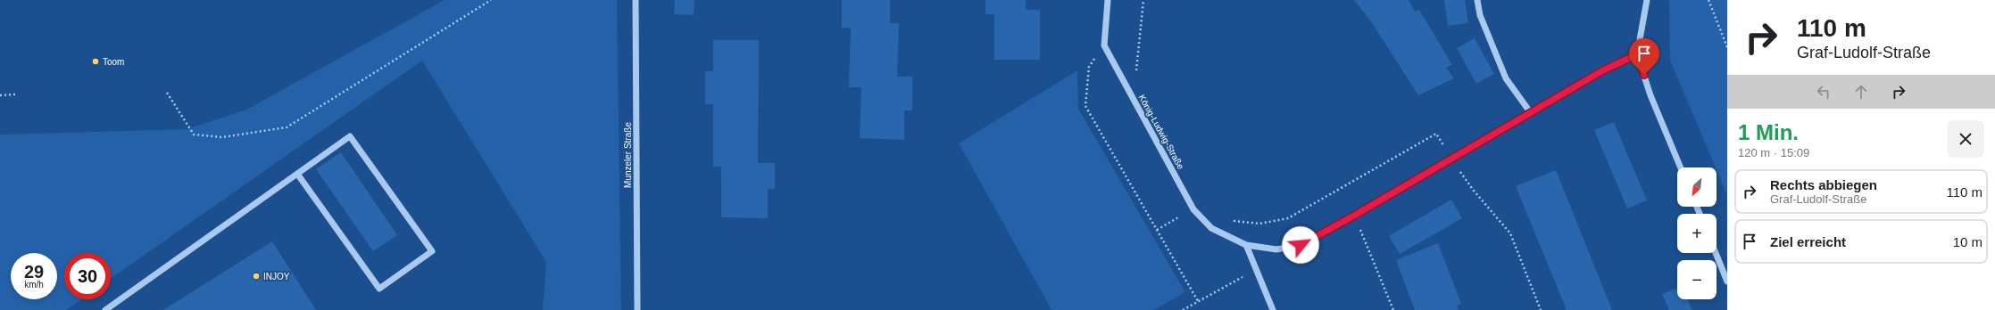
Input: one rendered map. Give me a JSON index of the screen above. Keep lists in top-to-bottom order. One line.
{"streets":{"street":["König-Ludwig-Straße","Munzeler Straße"]},"places":["Toom","INJOY"],"north":"bottom left","page":{"turn":["110 m","Graf-Ludolf-Straße"],"heading":["1 Min.","120 m · 15:09"],"map_buttons":["+","−"],"list":[{"name":"Rechts abbiegen","note":"Graf-Ludolf-Straße","value":"110 m"},{"name":"Ziel erreicht","value":"10 m"}],"speed":"29 km/h","limit":"30"}}
